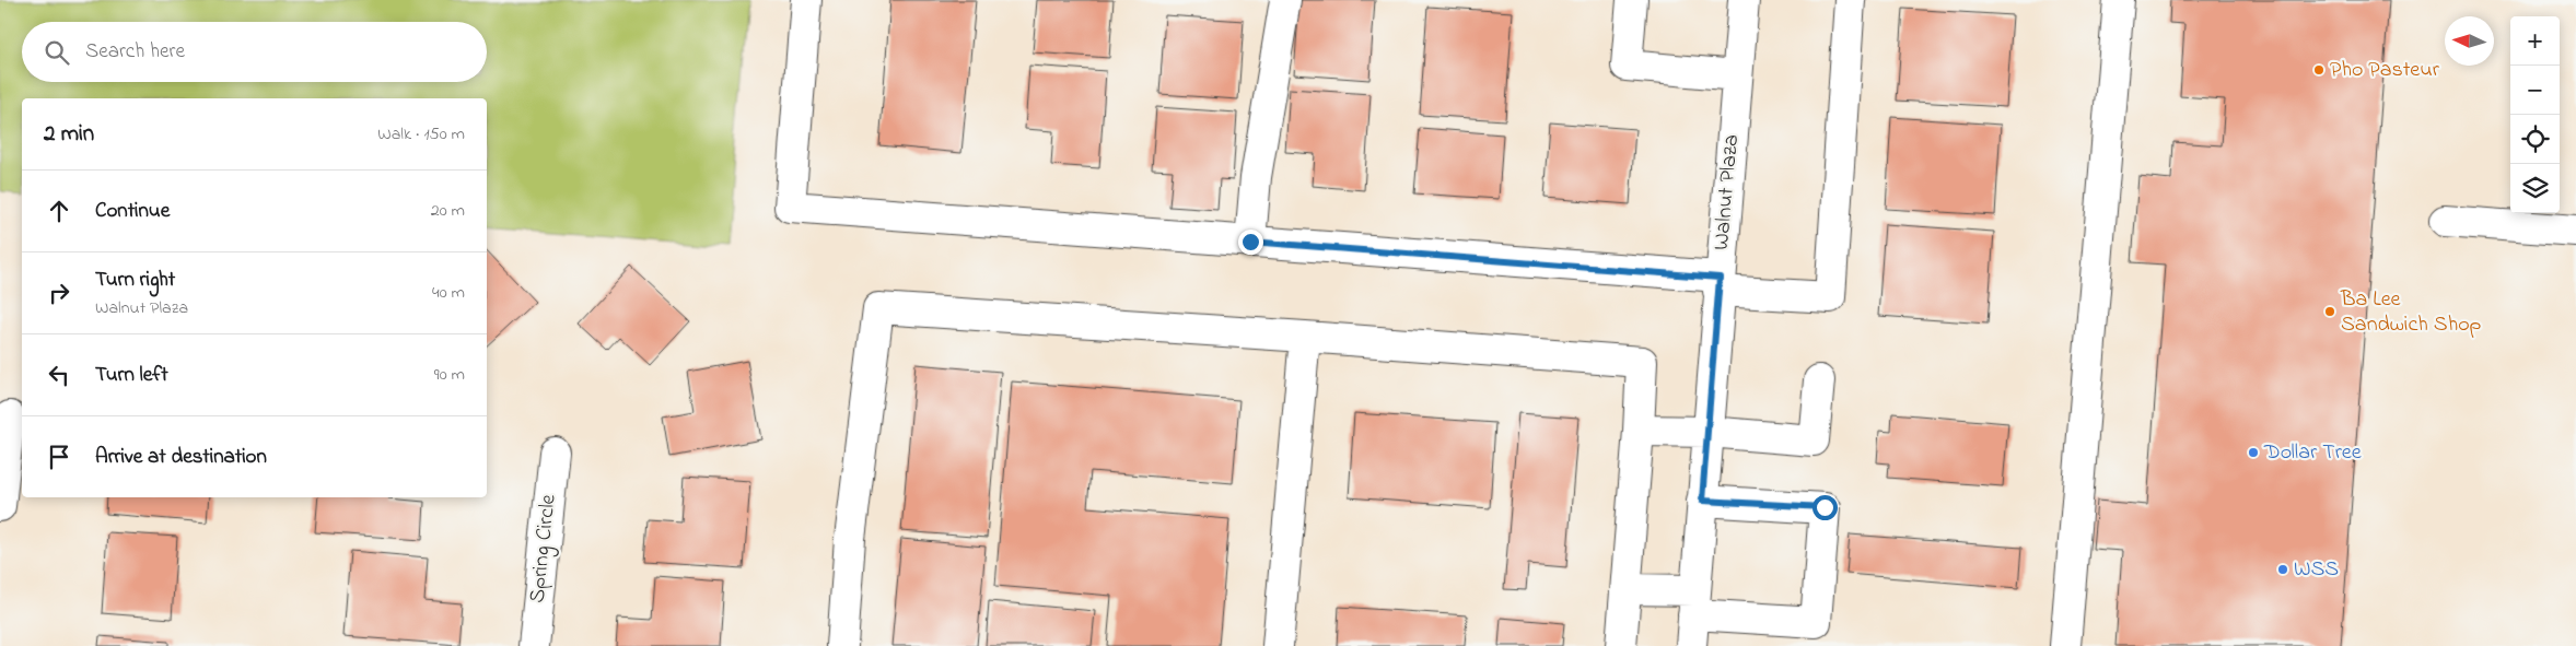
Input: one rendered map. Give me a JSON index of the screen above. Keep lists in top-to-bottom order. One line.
{"streets":{"street":["Walnut Plaza","Spring Circle"]},"places":["Pho Pasteur","Ba Lee Sandwich Shop","Dollar Tree","WSS"],"north":"left","page":{"map_buttons":["+","−"],"search":"Search here","heading":["2 min","Walk · 150 m"],"list":[["Continue","20 m"],["Turn right","Walnut Plaza","40 m"],["Turn left","90 m"],"Arrive at destination"]}}
